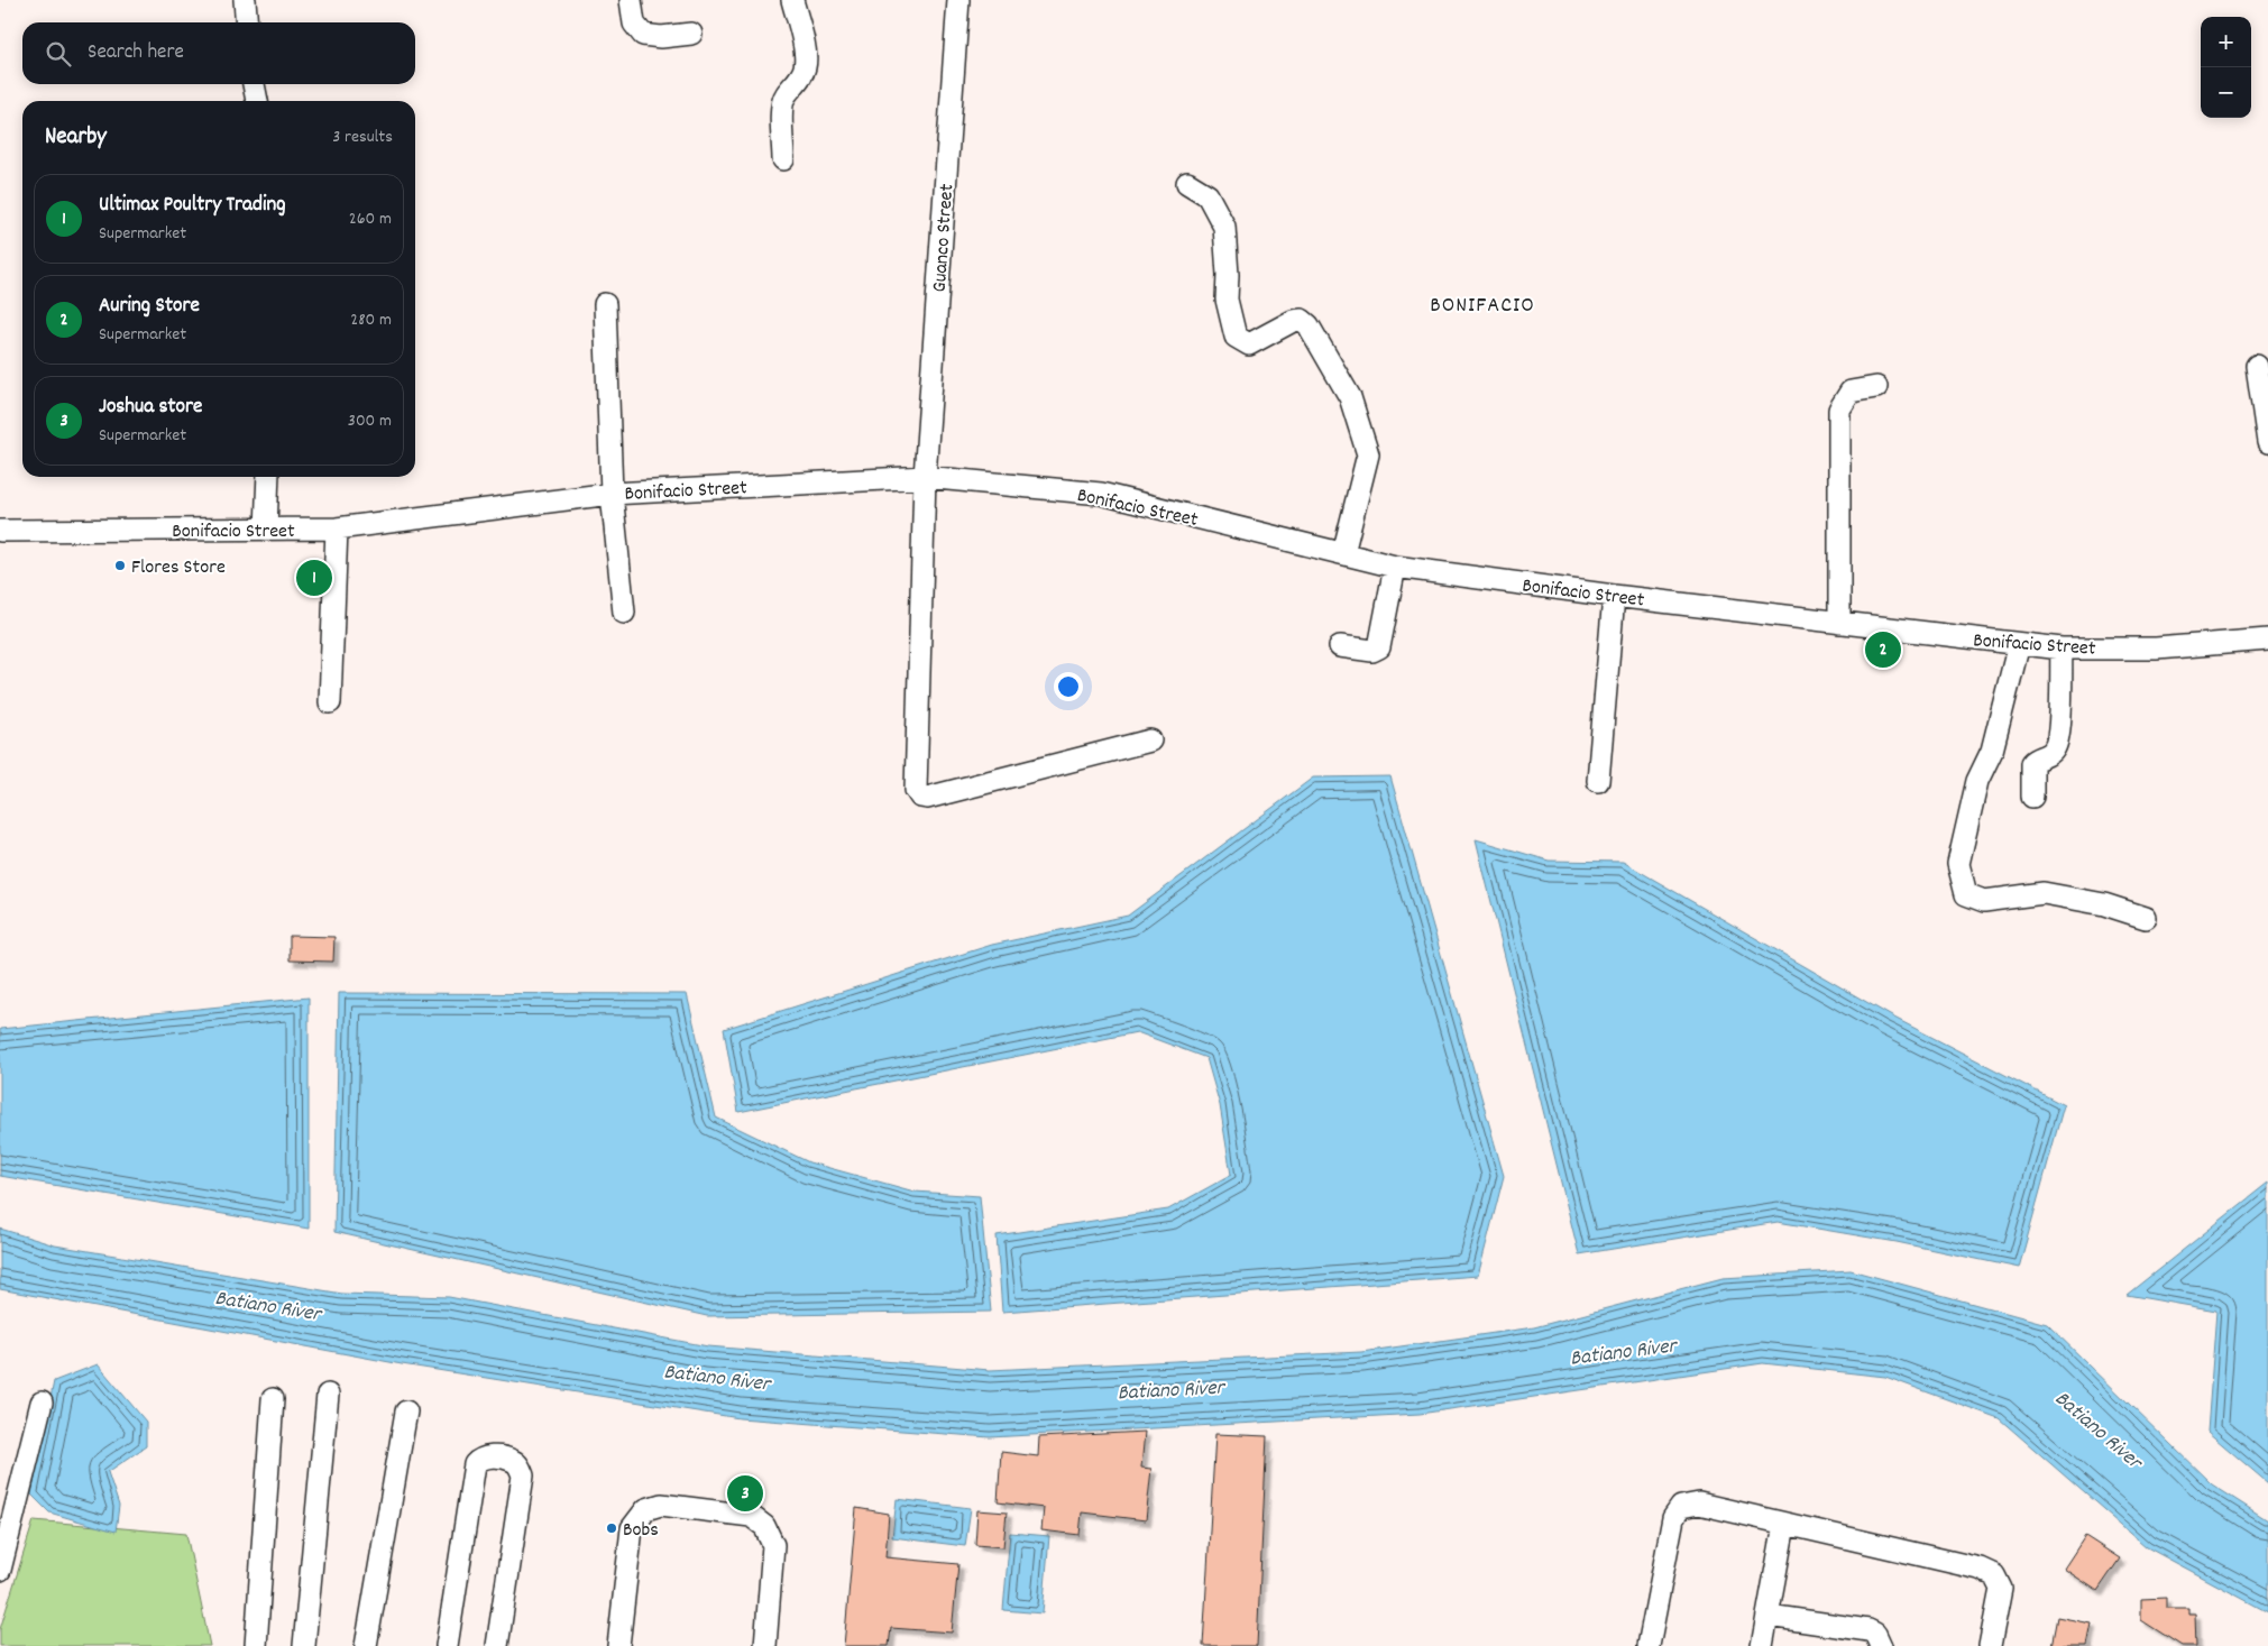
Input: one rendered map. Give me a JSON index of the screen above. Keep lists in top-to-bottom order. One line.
{"streets":{"street":["Guanco Street","Bonifacio Street"]},"crossings":[["Guanco Street","Bonifacio Street"]],"districts":["BONIFACIO"],"water":["Batiano River"],"places":["Flores Store","Bobs"],"page":{"map_buttons":["+","−"],"search":"Search here","heading":["Nearby","3 results"],"list":[{"mark":"1","name":"Ultimax Poultry Trading","note":"Supermarket","value":"260 m"},{"mark":"2","name":"Auring Store","note":"Supermarket","value":"280 m"},{"mark":"3","name":"Joshua store","note":"Supermarket","value":"300 m"}],"pins":["1","2","3"]}}
